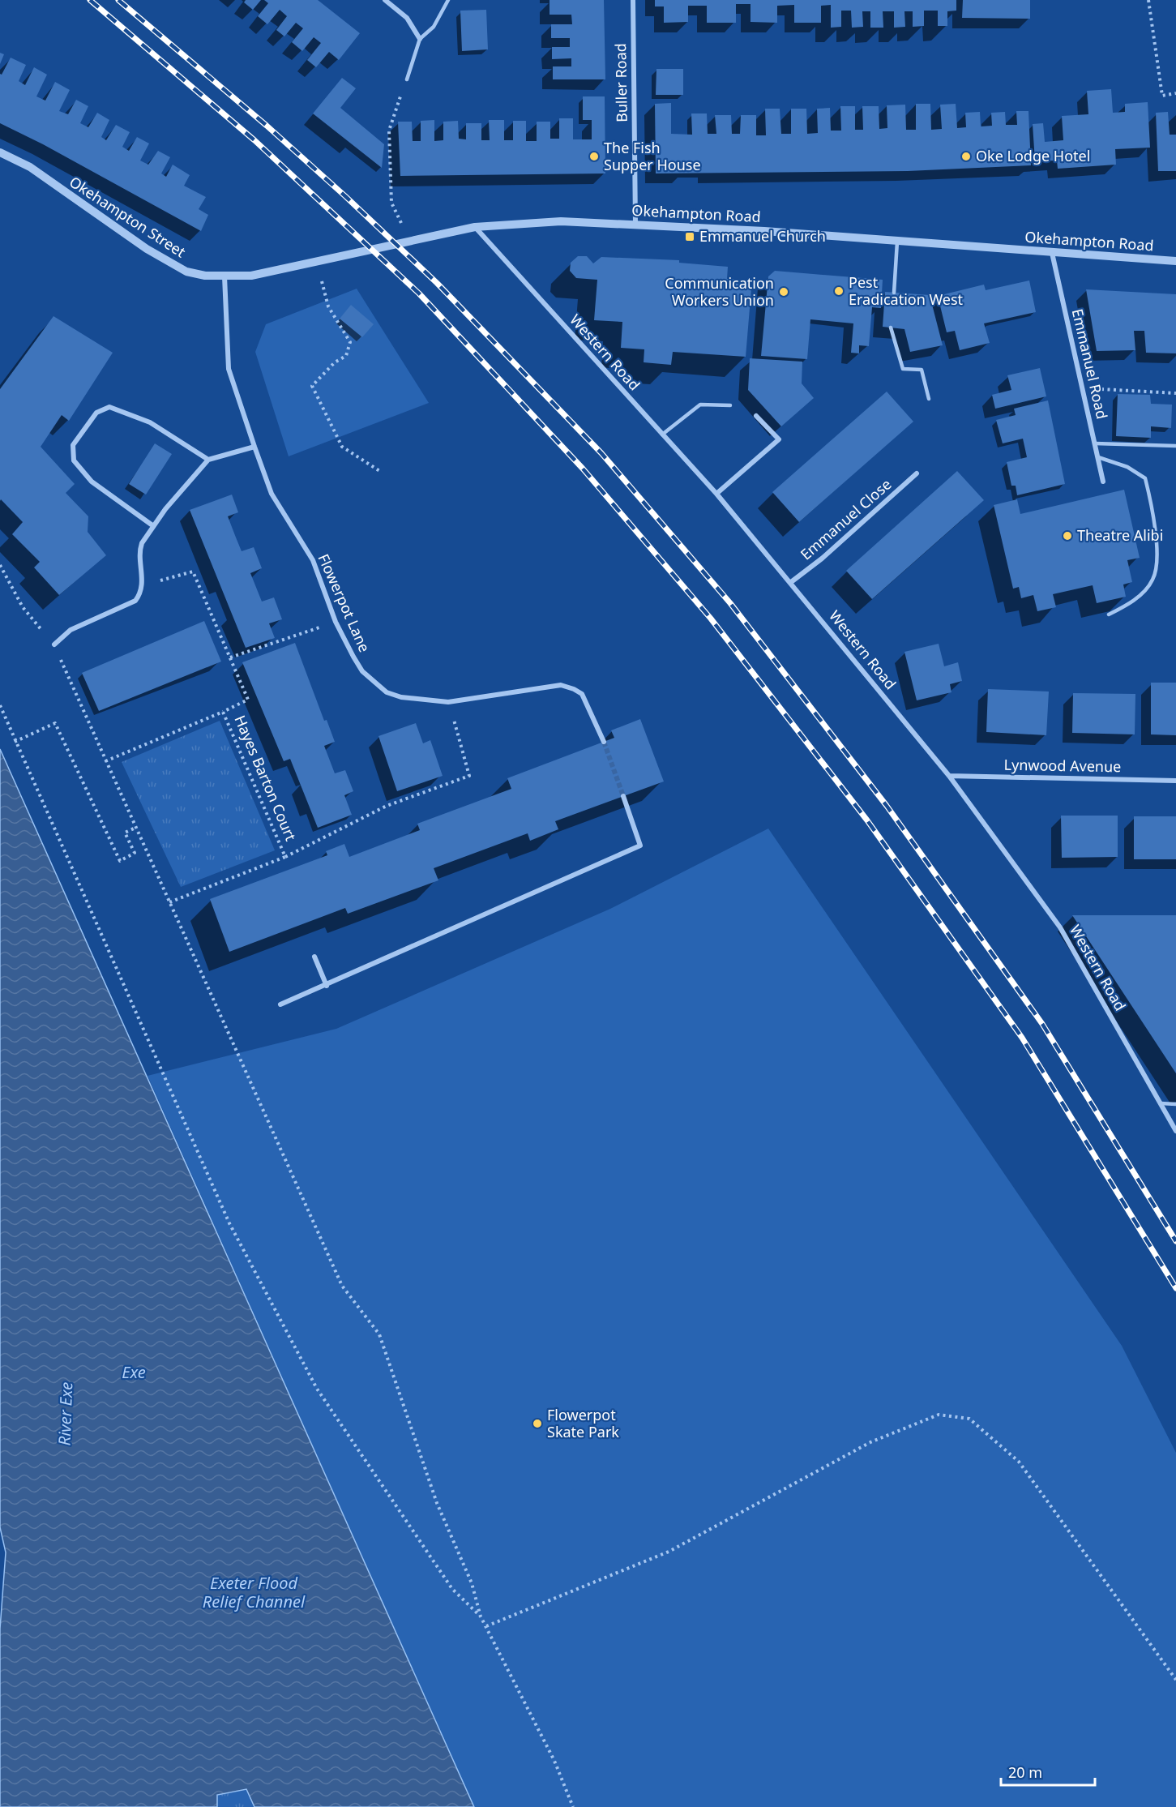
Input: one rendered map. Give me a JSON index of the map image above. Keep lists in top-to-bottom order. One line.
{"streets":{"street":["Buller Road","Okehampton Road","Okehampton Street","Western Road","Emmanuel Road","Emmanuel Close","Flowerpot Lane","Lynwood Avenue"],"path":["Hayes Barton Court"]},"crossings":[["Buller Road","Okehampton Road"],["Okehampton Road","Okehampton Street"],["Okehampton Road","Western Road"],["Okehampton Road","Emmanuel Road"],["Okehampton Street","Flowerpot Lane"],["Western Road","Emmanuel Close"],["Western Road","Lynwood Avenue"]],"water":["Exe","River Exe","Exeter Flood Relief Channel"],"places":{"other":["The Fish Supper House","Oke Lodge Hotel","Pest Eradication West","Communication Workers Union","Theatre Alibi","Flowerpot Skate Park"],"transit":["Emmanuel Church"]},"scale_bar":"20 m"}
